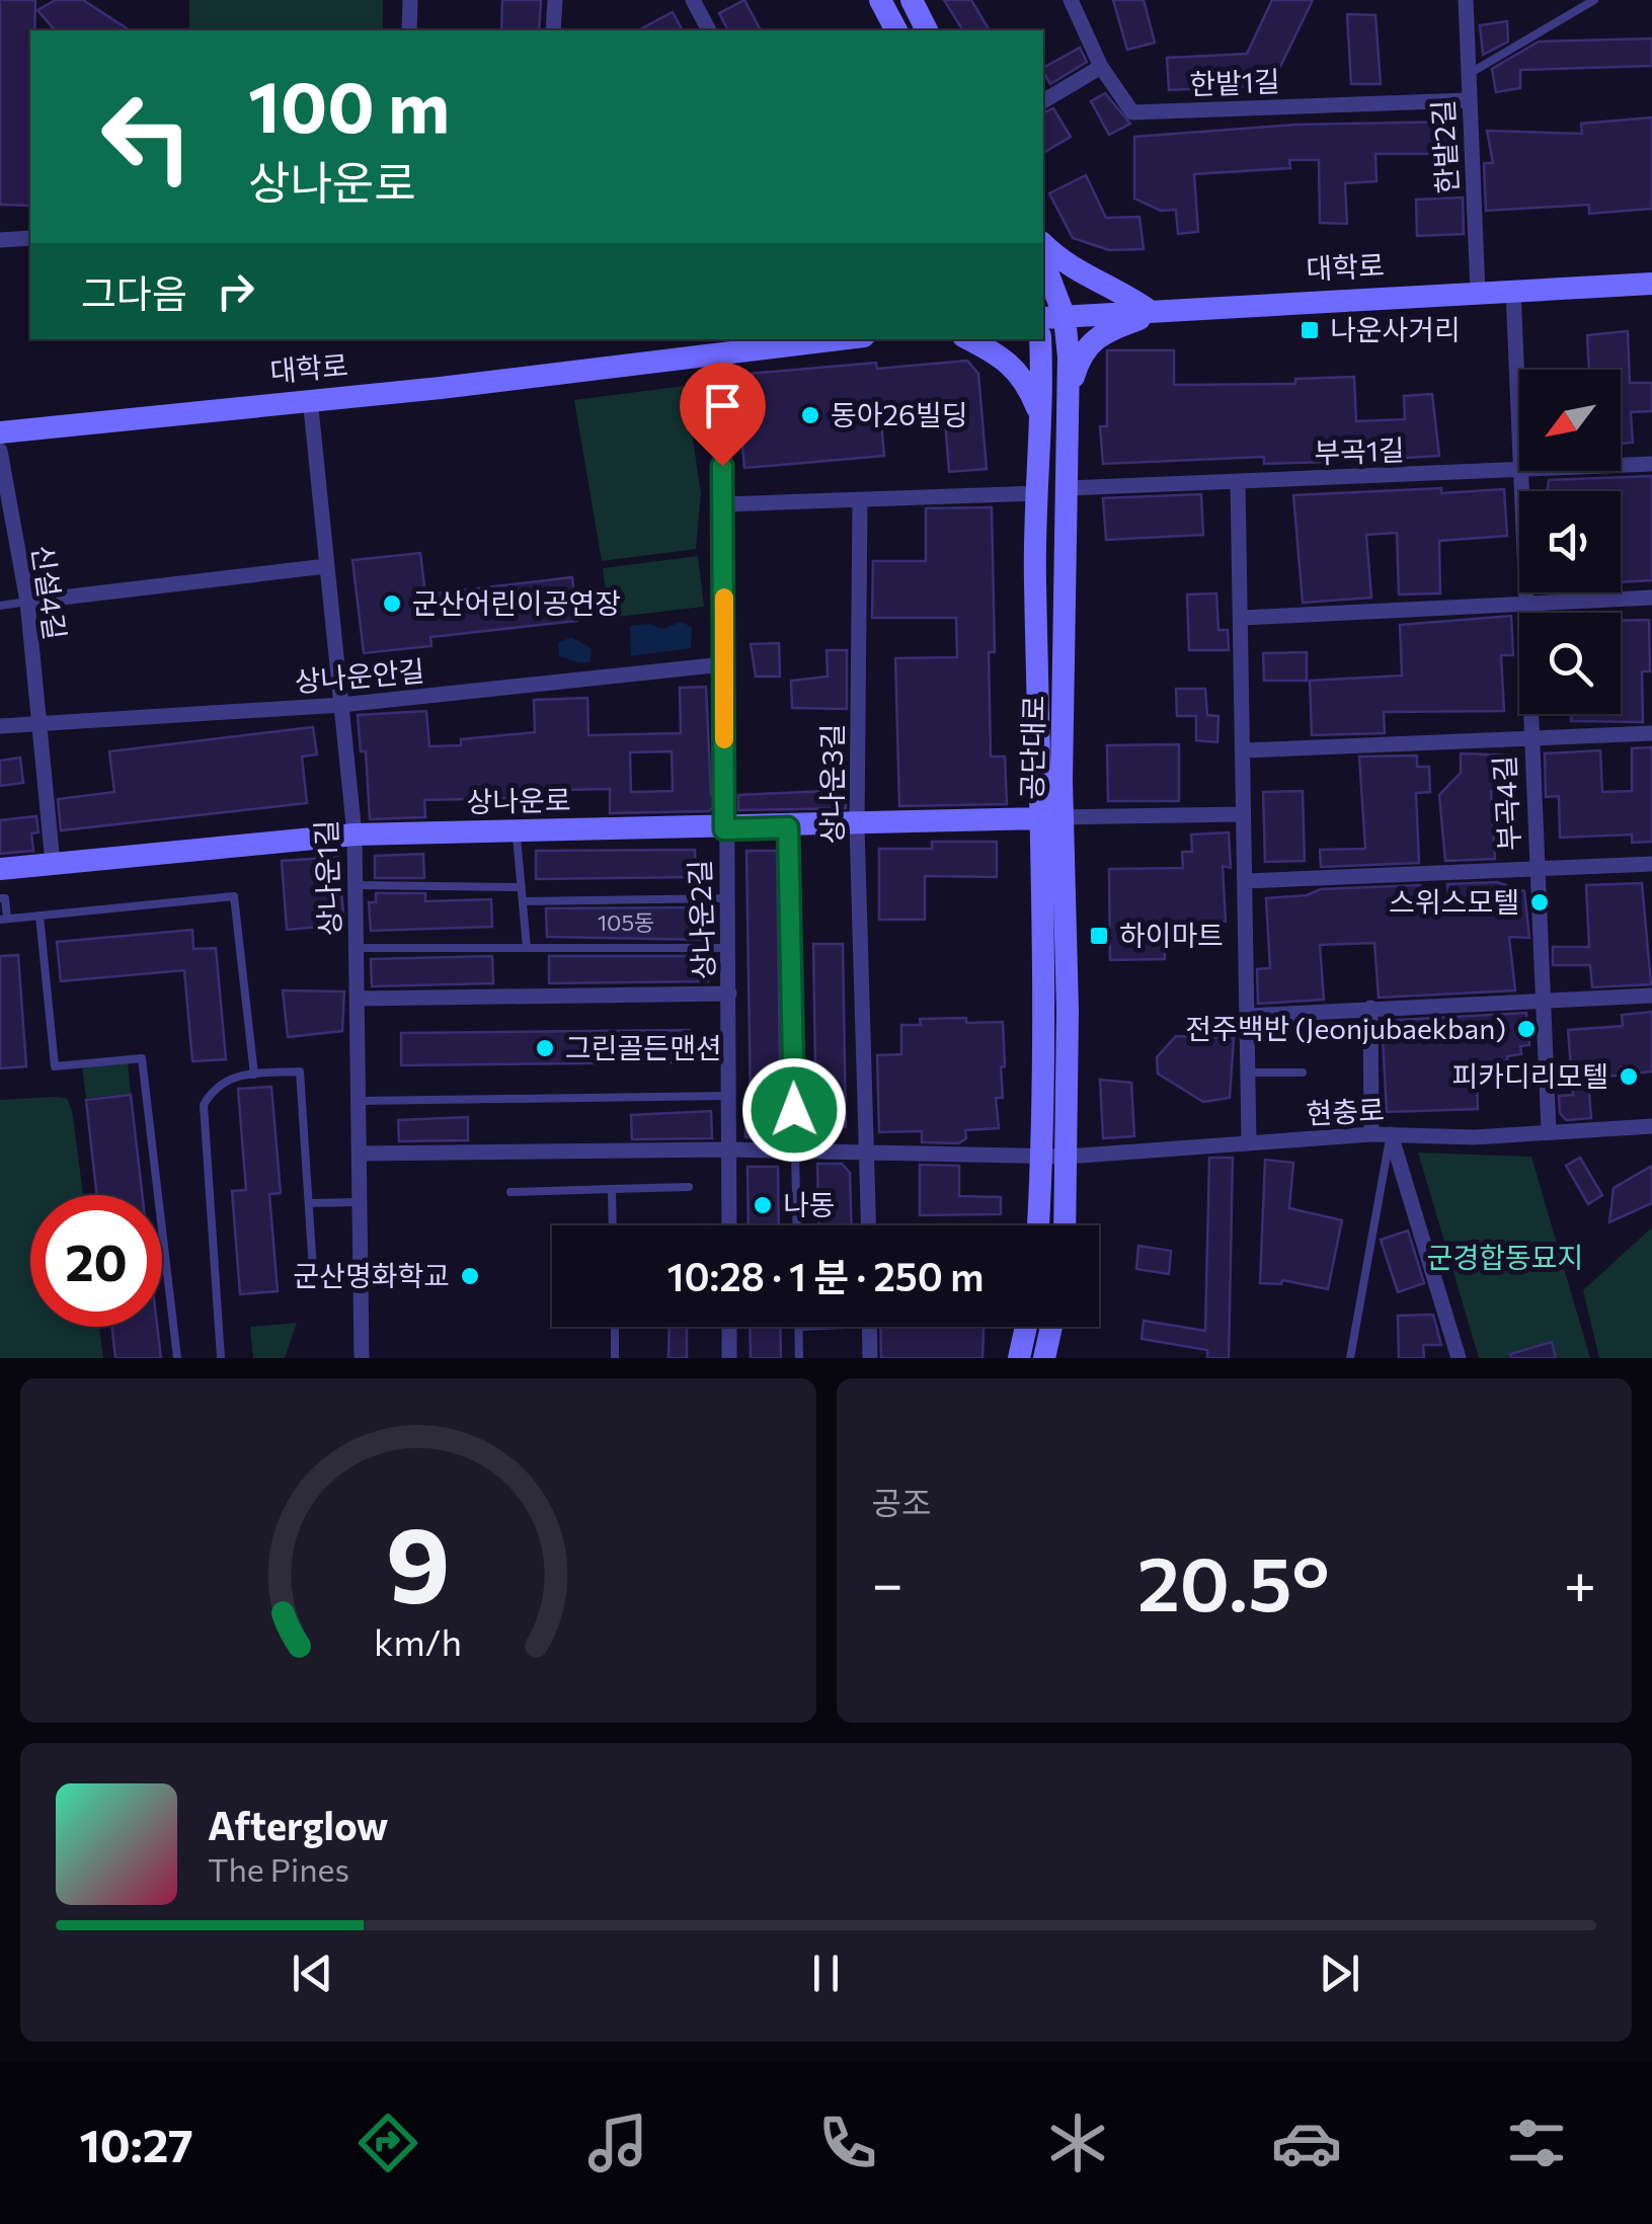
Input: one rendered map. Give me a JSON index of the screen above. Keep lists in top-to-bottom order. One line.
{"streets":{"street":["한밭1길","한밭2길","대학로","부곡1길","신설4길","상나운안길","공단대로","상나운3길","상나운로","부곡4길","상나운1길","상나운2길","현충로"]},"crossings":[["한밭1길","한밭2길"],["한밭2길","대학로"],["대학로","공단대로"],["대학로","부곡4길"],["대학로","상나운1길"],["대학로","상나운2길"],["부곡1길","공단대로"],["부곡1길","부곡4길"],["신설4길","상나운안길"],["신설4길","상나운로"],["상나운안길","상나운1길"],["상나운안길","상나운2길"],["공단대로","상나운로"],["공단대로","현충로"],["상나운3길","상나운로"],["상나운3길","현충로"],["상나운로","상나운1길"],["상나운로","상나운2길"],["부곡4길","현충로"],["상나운1길","현충로"],["상나운2길","현충로"]],"parks":["군경합동묘지"],"places":{"transit":["나운사거리","하이마트"],"other":["동아26빌딩","군산어린이공연장","스위스모텔","전주백반 (Jeonjubaekban)","그린골든맨션","피카디리모텔","나동","군산명화학교"]},"house_numbers":["105동"],"north":"bottom left","page":{"turn":["100 m","상나운로"],"then":"그다음","limit":"20","trip":"10:28 · 1 분 · 250 m","tile":"공조","heat":["−","20.5°","+"],"song":["Afterglow","The Pines"],"tabs":"10:27","gauge":["9","km/h"]}}
